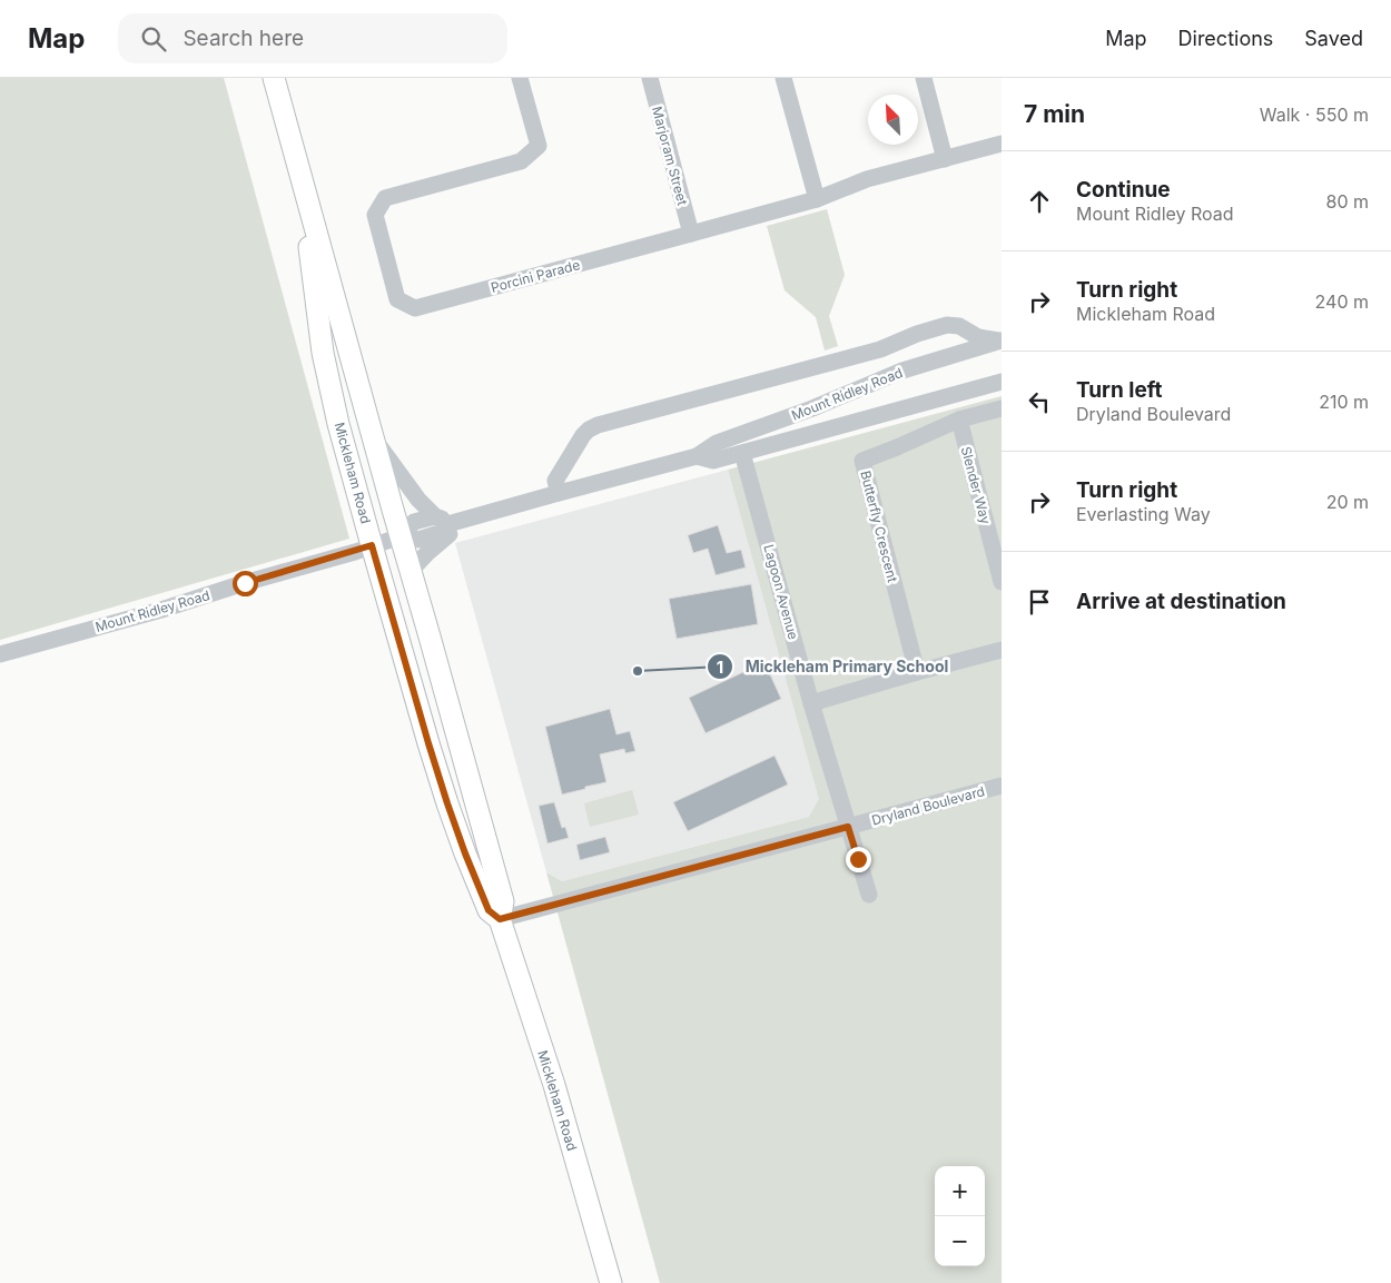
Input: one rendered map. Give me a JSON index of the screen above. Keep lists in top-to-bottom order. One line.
{"streets":{"main road":["Mickleham Road"],"street":["Marjoram Street","Porcini Parade","Mount Ridley Road","Slender Way","Butterfly Crescent","Lagoon Avenue","Dryland Boulevard"]},"crossings":[["Marjoram Street","Porcini Parade"],["Mount Ridley Road","Mickleham Road"],["Mount Ridley Road","Lagoon Avenue"],["Mickleham Road","Dryland Boulevard"],["Slender Way","Butterfly Crescent"],["Lagoon Avenue","Dryland Boulevard"]],"places":["Mickleham Primary School"],"north":"top left","page":{"header":"Map","search":"Search here","nav":["Map","Directions","Saved"],"heading":["7 min","Walk · 550 m"],"list":[["Continue","Mount Ridley Road","80 m"],["Turn right","Mickleham Road","240 m"],["Turn left","Dryland Boulevard","210 m"],["Turn right","Everlasting Way","20 m"],"Arrive at destination"],"map_buttons":["+","−"]}}
